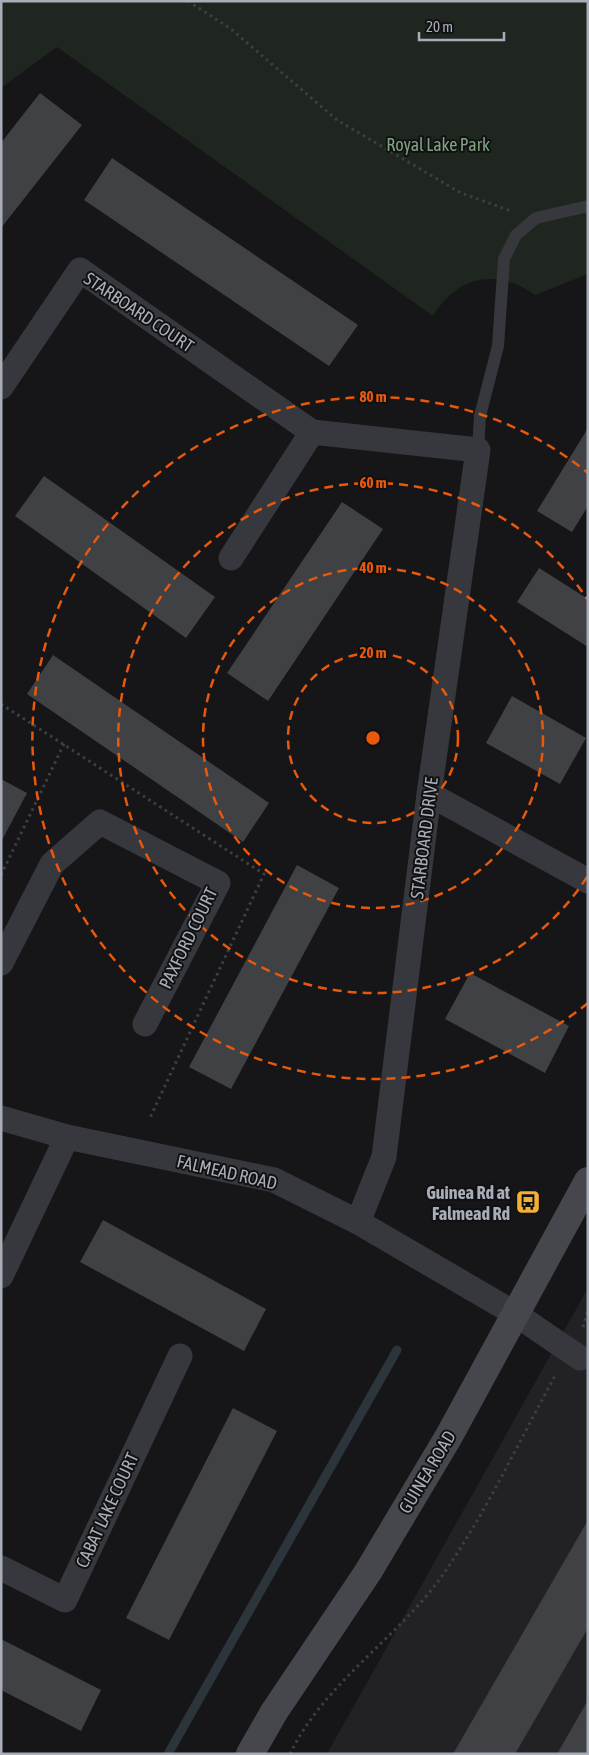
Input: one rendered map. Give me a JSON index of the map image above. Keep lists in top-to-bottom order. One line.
{"streets":{"main road":["GUINEA ROAD"],"street":["STARBOARD COURT","STARBOARD DRIVE","PAXFORD COURT","FALMEAD ROAD","CABAT LAKE COURT"]},"crossings":[["STARBOARD COURT","STARBOARD DRIVE"],["STARBOARD DRIVE","FALMEAD ROAD"],["FALMEAD ROAD","GUINEA ROAD"]],"parks":["Royal Lake Park"],"places":{"bus stop":["Guinea Rd at Falmead Rd"]},"scale_bar":"20 m","rings":["80 m","60 m","40 m","20 m"]}
